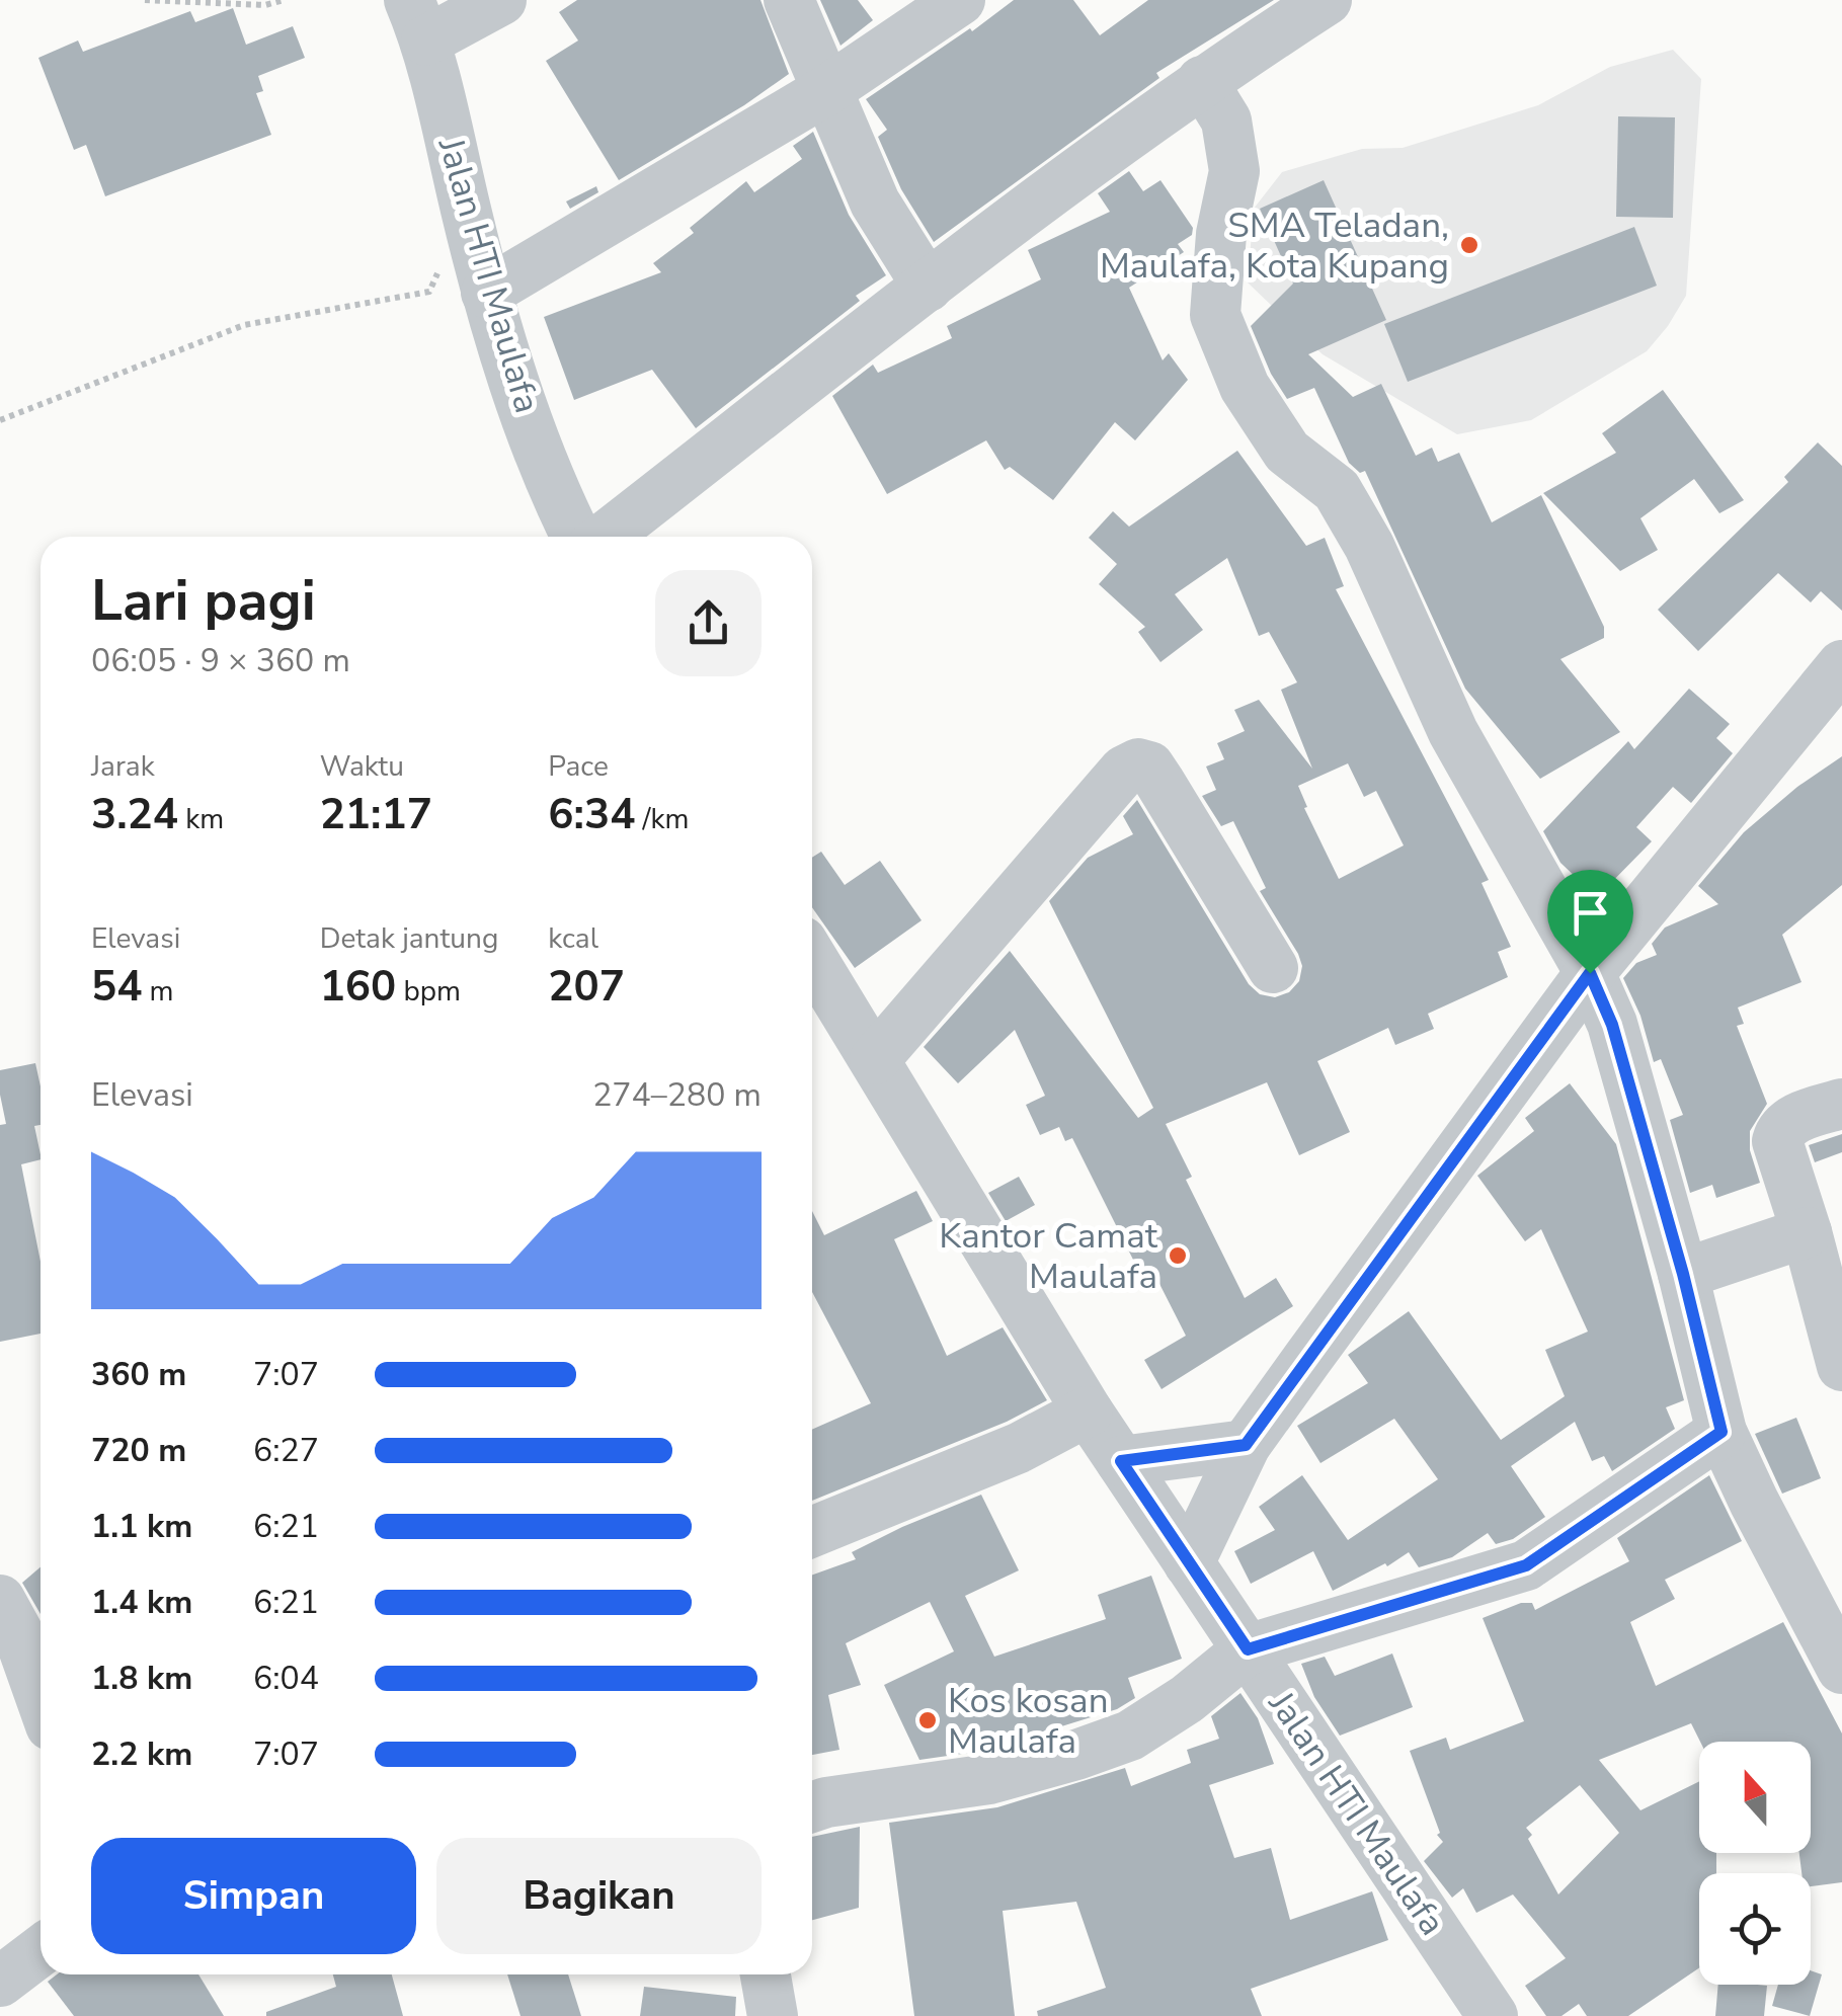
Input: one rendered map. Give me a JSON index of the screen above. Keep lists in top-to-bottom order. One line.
{"streets":{"street":["Jalan HTI Maulafa"]},"places":["SMA Teladan, Maulafa, Kota Kupang","Kantor Camat Maulafa","Kos kosan Maulafa"],"north":"top","page":{"heading":["Lari pagi","06:05 · 9 × 360 m"],"stats":[["Jarak","3.24 km"],["Waktu","21:17"],["Pace","6:34 /km"],["Elevasi","54 m"],["Detak jantung","160 bpm"],["kcal","207"]],"chart":["Elevasi","274–280 m"],"list":[{"name":"360 m","note":"7:07"},{"name":"720 m","note":"6:27"},{"name":"1.1 km","note":"6:21"},{"name":"1.4 km","note":"6:21"},{"name":"1.8 km","note":"6:04"},{"name":"2.2 km","note":"7:07"}],"buttons":["Simpan","Bagikan"]}}
